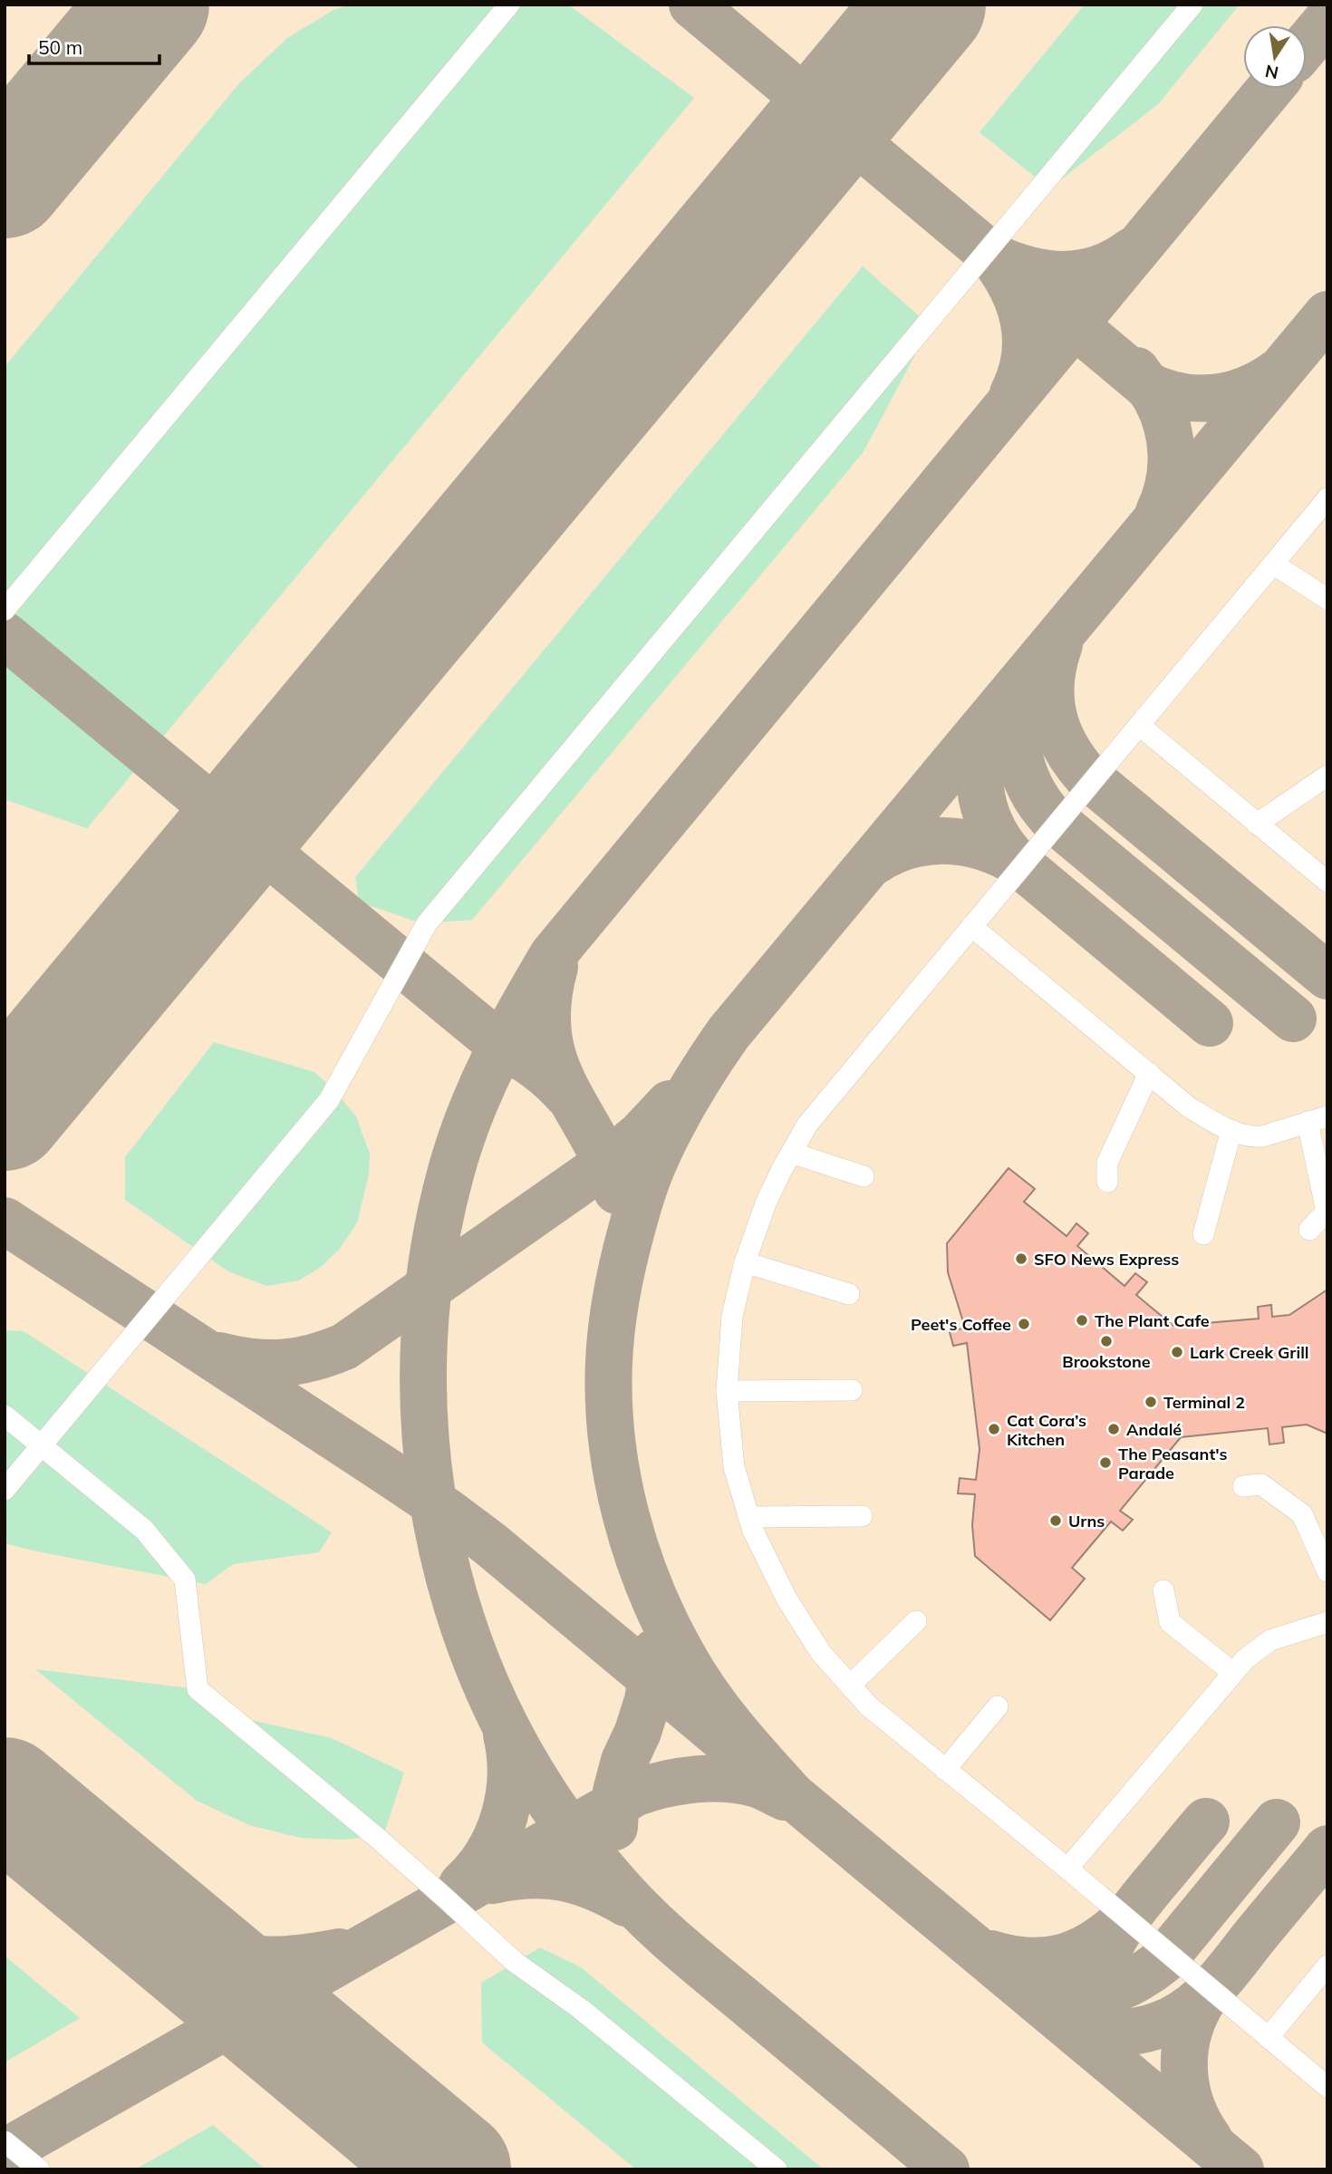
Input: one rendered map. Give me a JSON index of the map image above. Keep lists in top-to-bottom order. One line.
{"places":["SFO News Express","The Plant Cafe","Peet's Coffee","Brookstone","Lark Creek Grill","Terminal 2","Cat Cora’s Kitchen","Andalé","The Peasant's Parade","Urns"],"scale_bar":"50 m","north":"bottom"}
